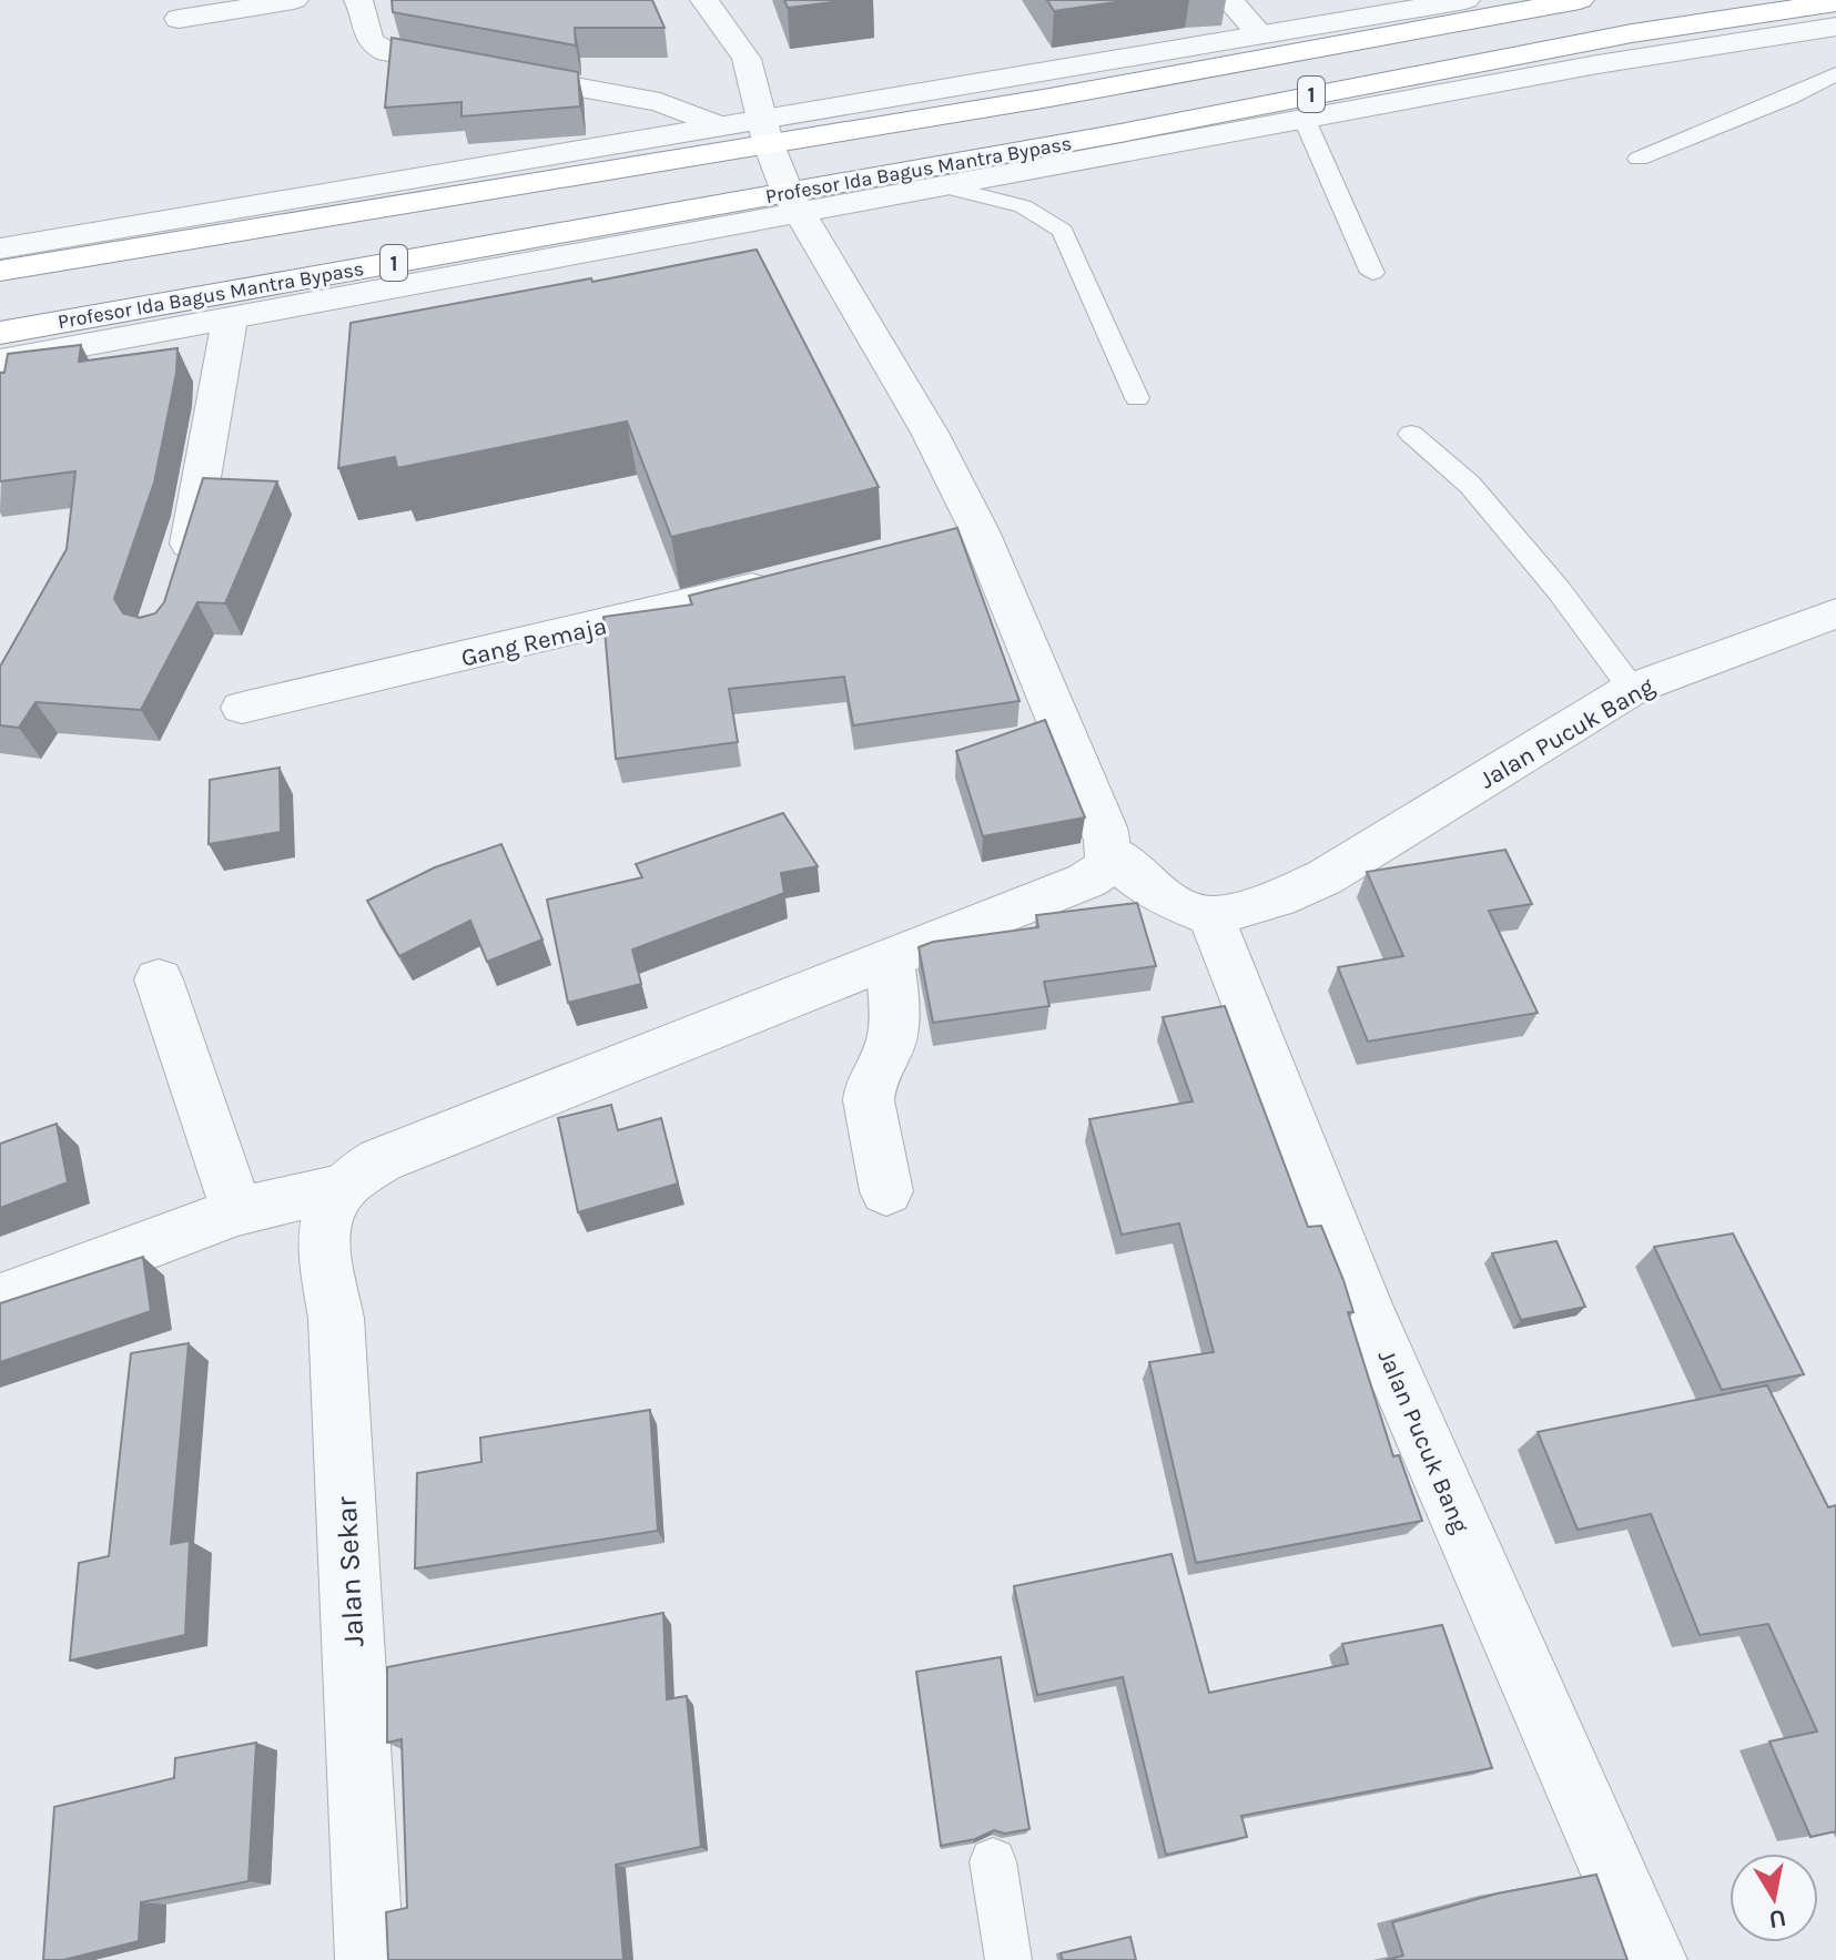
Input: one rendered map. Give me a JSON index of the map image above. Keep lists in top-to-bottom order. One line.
{"streets":{"highway":["1","Profesor Ida Bagus Mantra Bypass"],"street":["Gang Remaja","Jalan Pucuk Bang","Jalan Sekar"]},"north":"bottom"}
